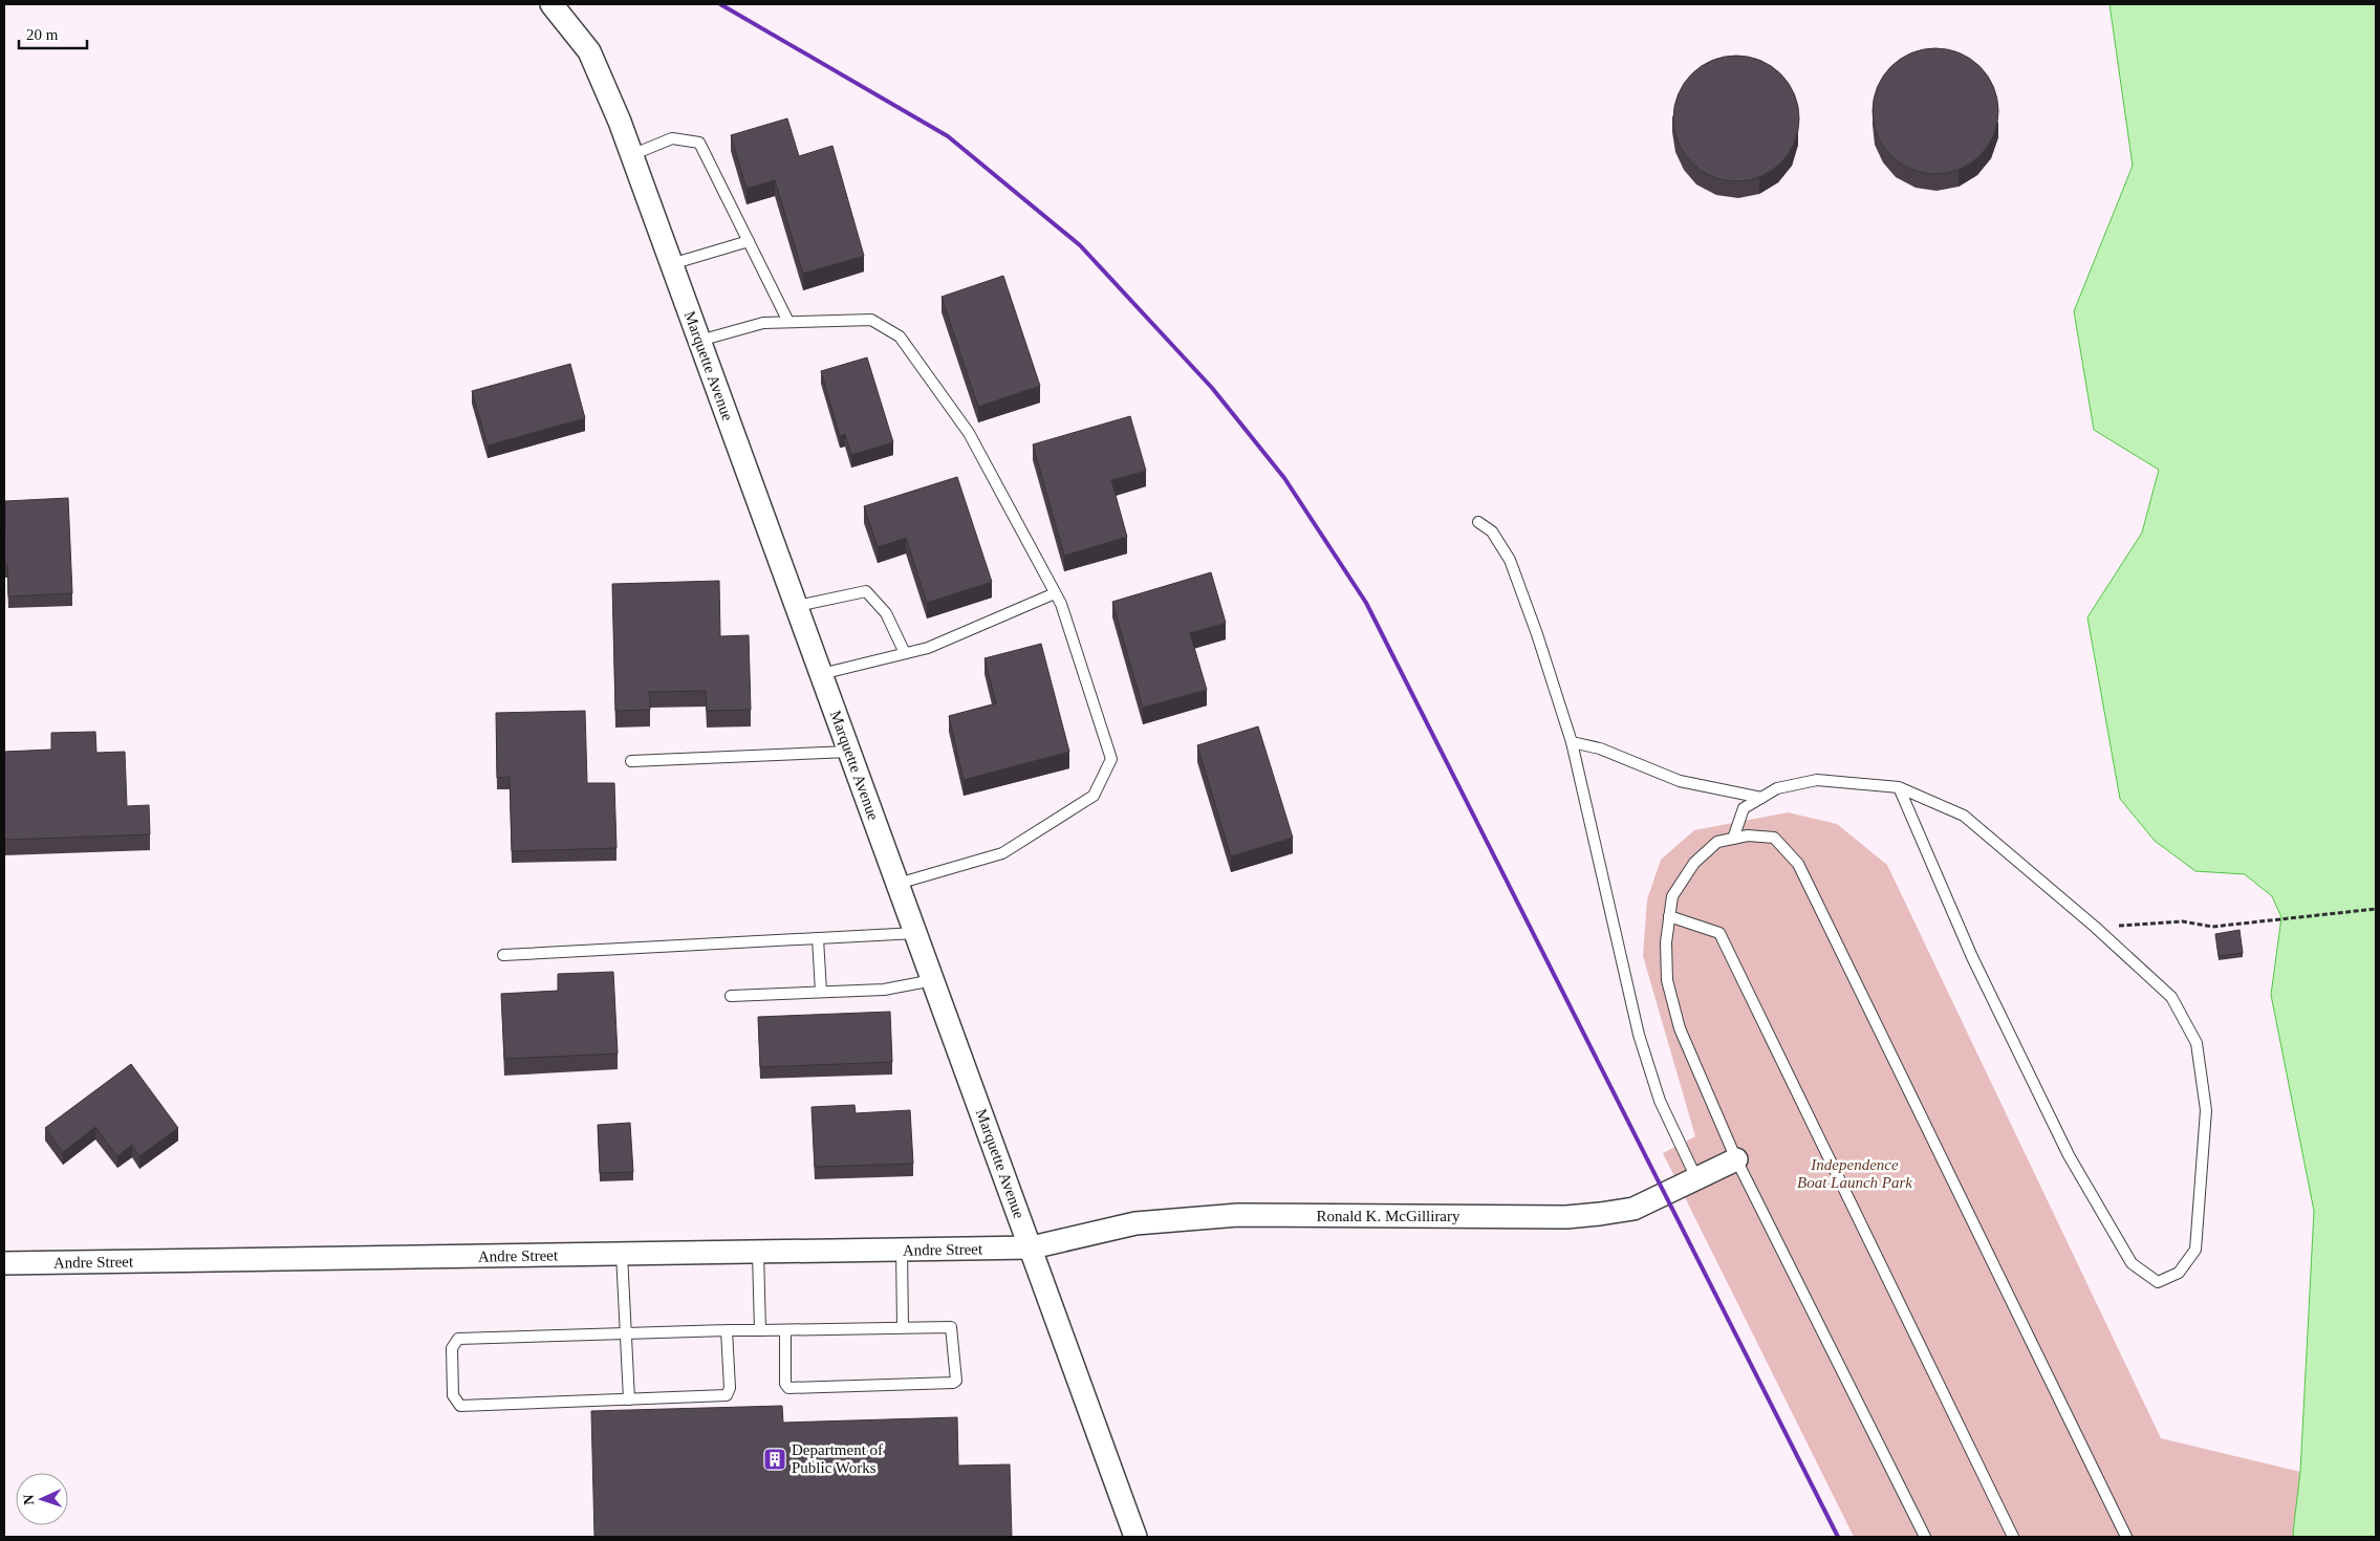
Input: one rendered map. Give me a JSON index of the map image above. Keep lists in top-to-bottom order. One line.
{"streets":{"street":["Marquette Avenue","Ronald K. McGillirary","Andre Street"]},"crossings":[["Marquette Avenue","Ronald K. McGillirary"],["Marquette Avenue","Andre Street"],["Ronald K. McGillirary","Andre Street"]],"parks":["Independence Boat Launch Park"],"places":{"building":["Department of Public Works"]},"scale_bar":"20 m","north":"left"}
